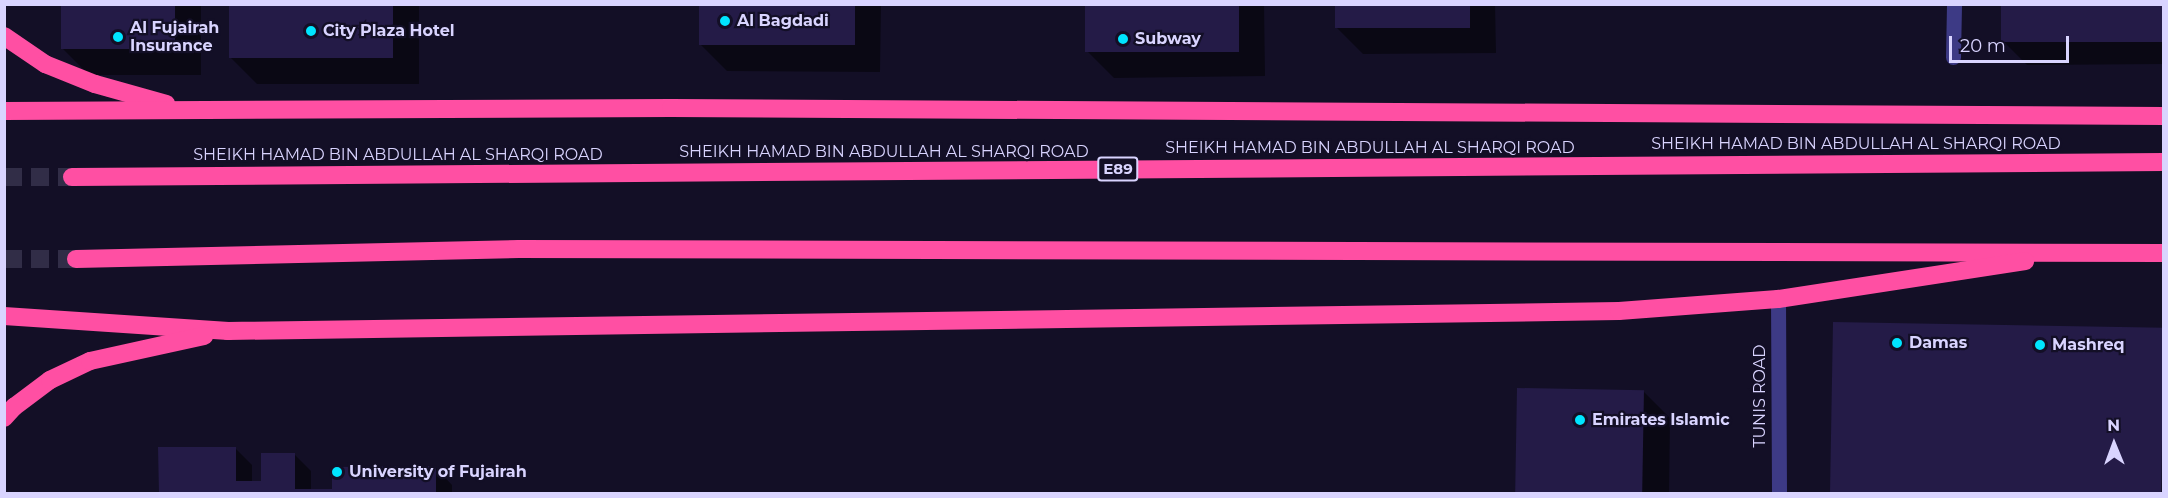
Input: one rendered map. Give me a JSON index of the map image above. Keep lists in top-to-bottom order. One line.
{"streets":{"highway":["SHEIKH HAMAD BIN ABDULLAH AL SHARQI ROAD","E89"],"street":["TUNIS ROAD"]},"places":["Al Bagdadi","City Plaza Hotel","Al Fujairah Insurance","Subway","Damas","Mashreq","Emirates Islamic","University of Fujairah"],"scale_bar":"20 m","north":"top"}
